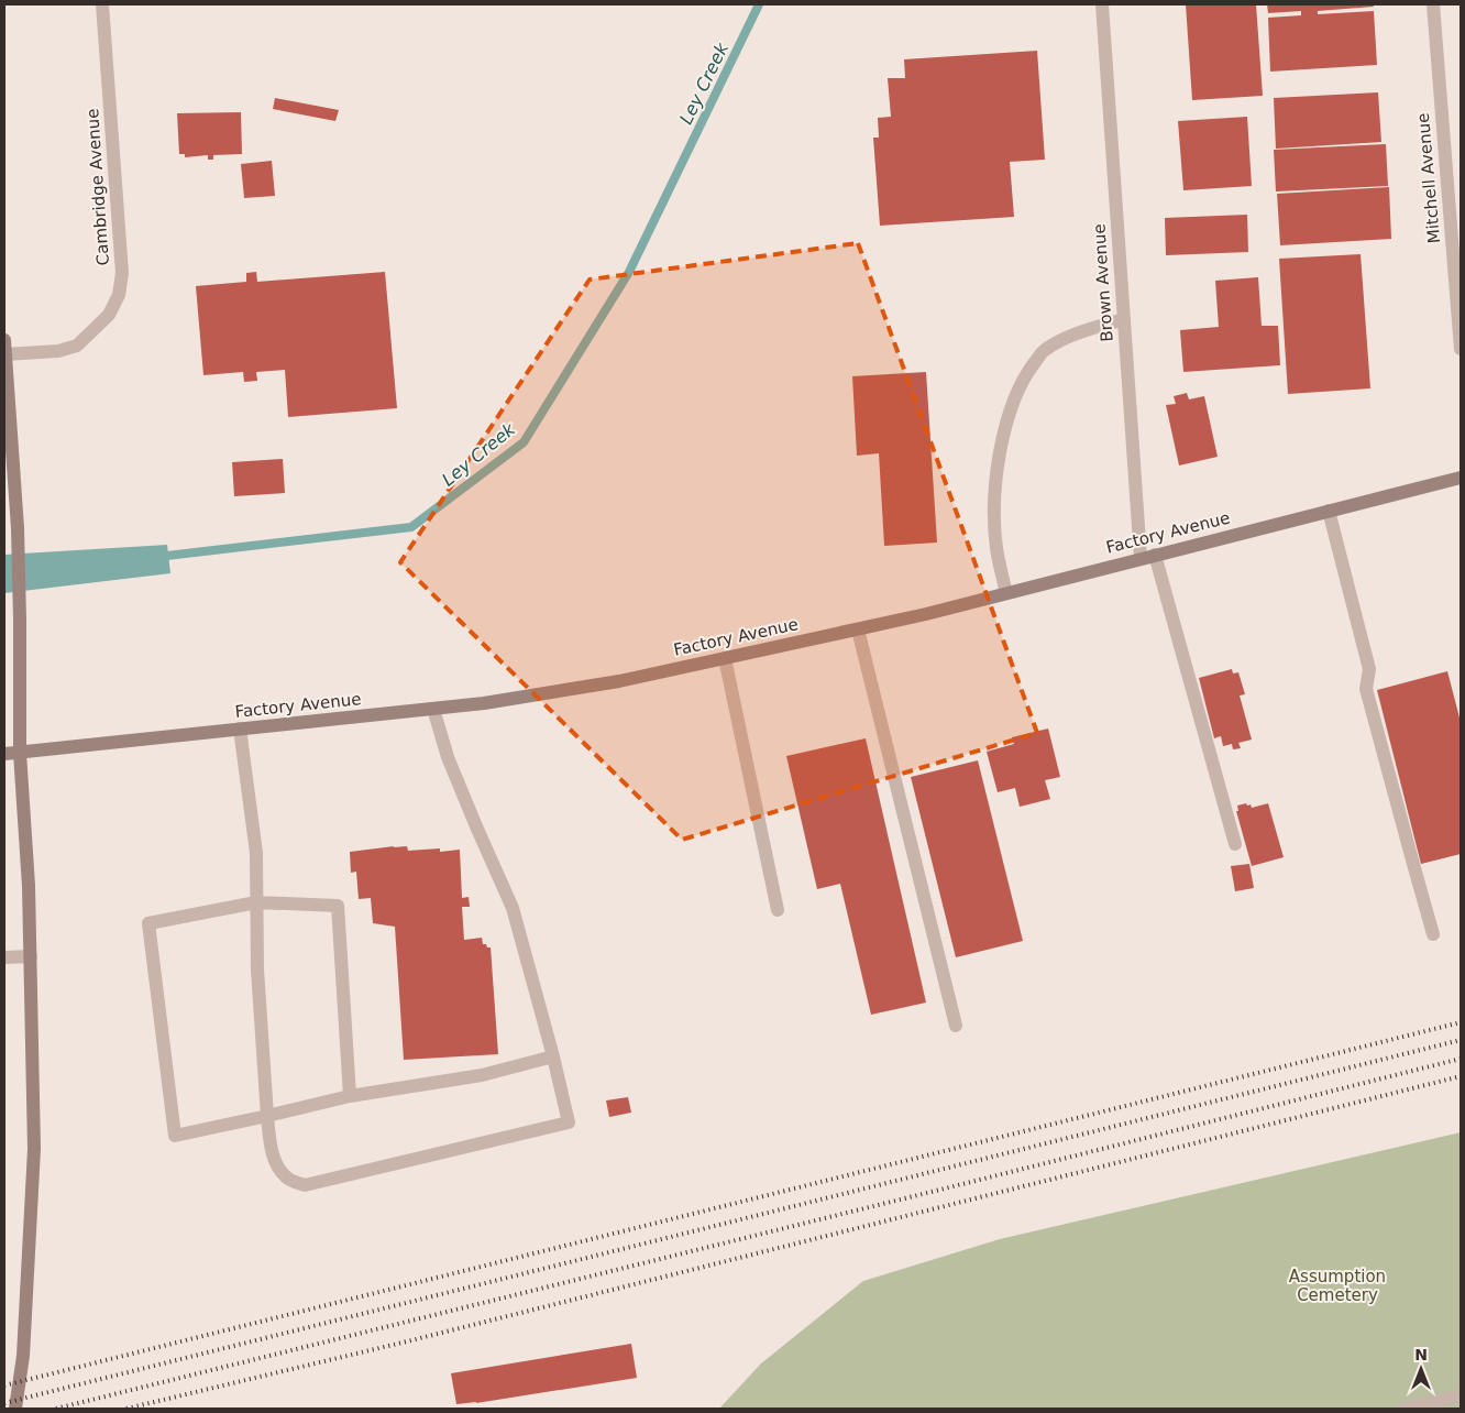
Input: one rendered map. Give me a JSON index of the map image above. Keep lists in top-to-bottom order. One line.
{"streets":{"street":["Mitchell Avenue","Cambridge Avenue","Brown Avenue","Factory Avenue"]},"crossings":[["Brown Avenue","Factory Avenue"]],"water":["Ley Creek"],"parks":["Assumption Cemetery"],"north":"top"}
